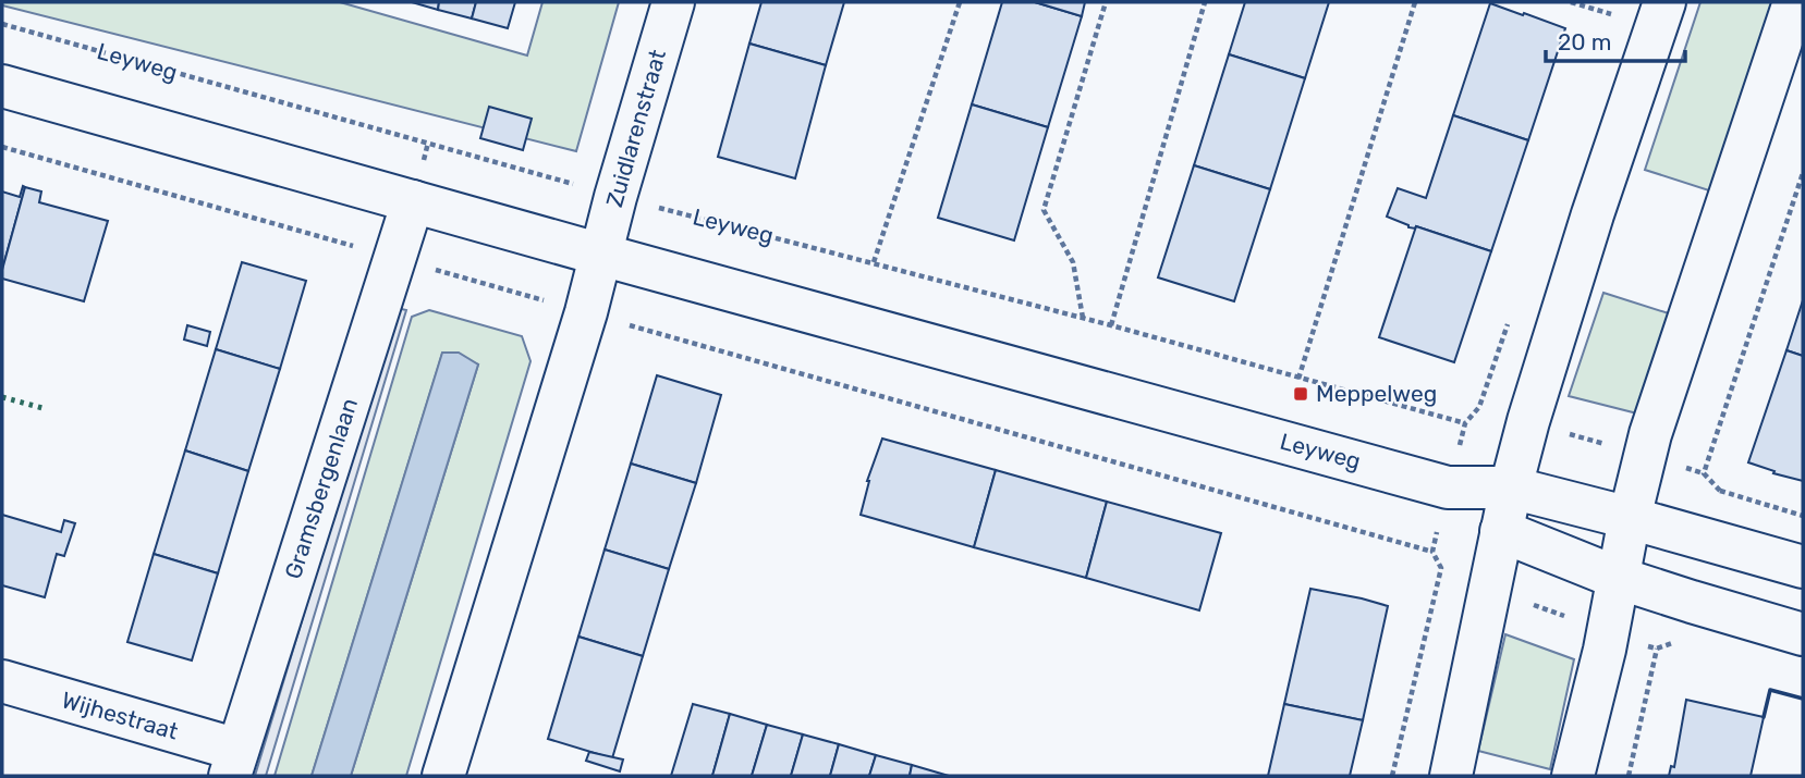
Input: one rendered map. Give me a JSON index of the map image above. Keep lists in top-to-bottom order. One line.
{"streets":{"street":["Leyweg","Zuidlarenstraat","Gramsbergenlaan","Wijhestraat"]},"crossings":[["Leyweg","Zuidlarenstraat"],["Leyweg","Gramsbergenlaan"],["Gramsbergenlaan","Wijhestraat"]],"places":{"transit":["Meppelweg"]},"scale_bar":"20 m"}
